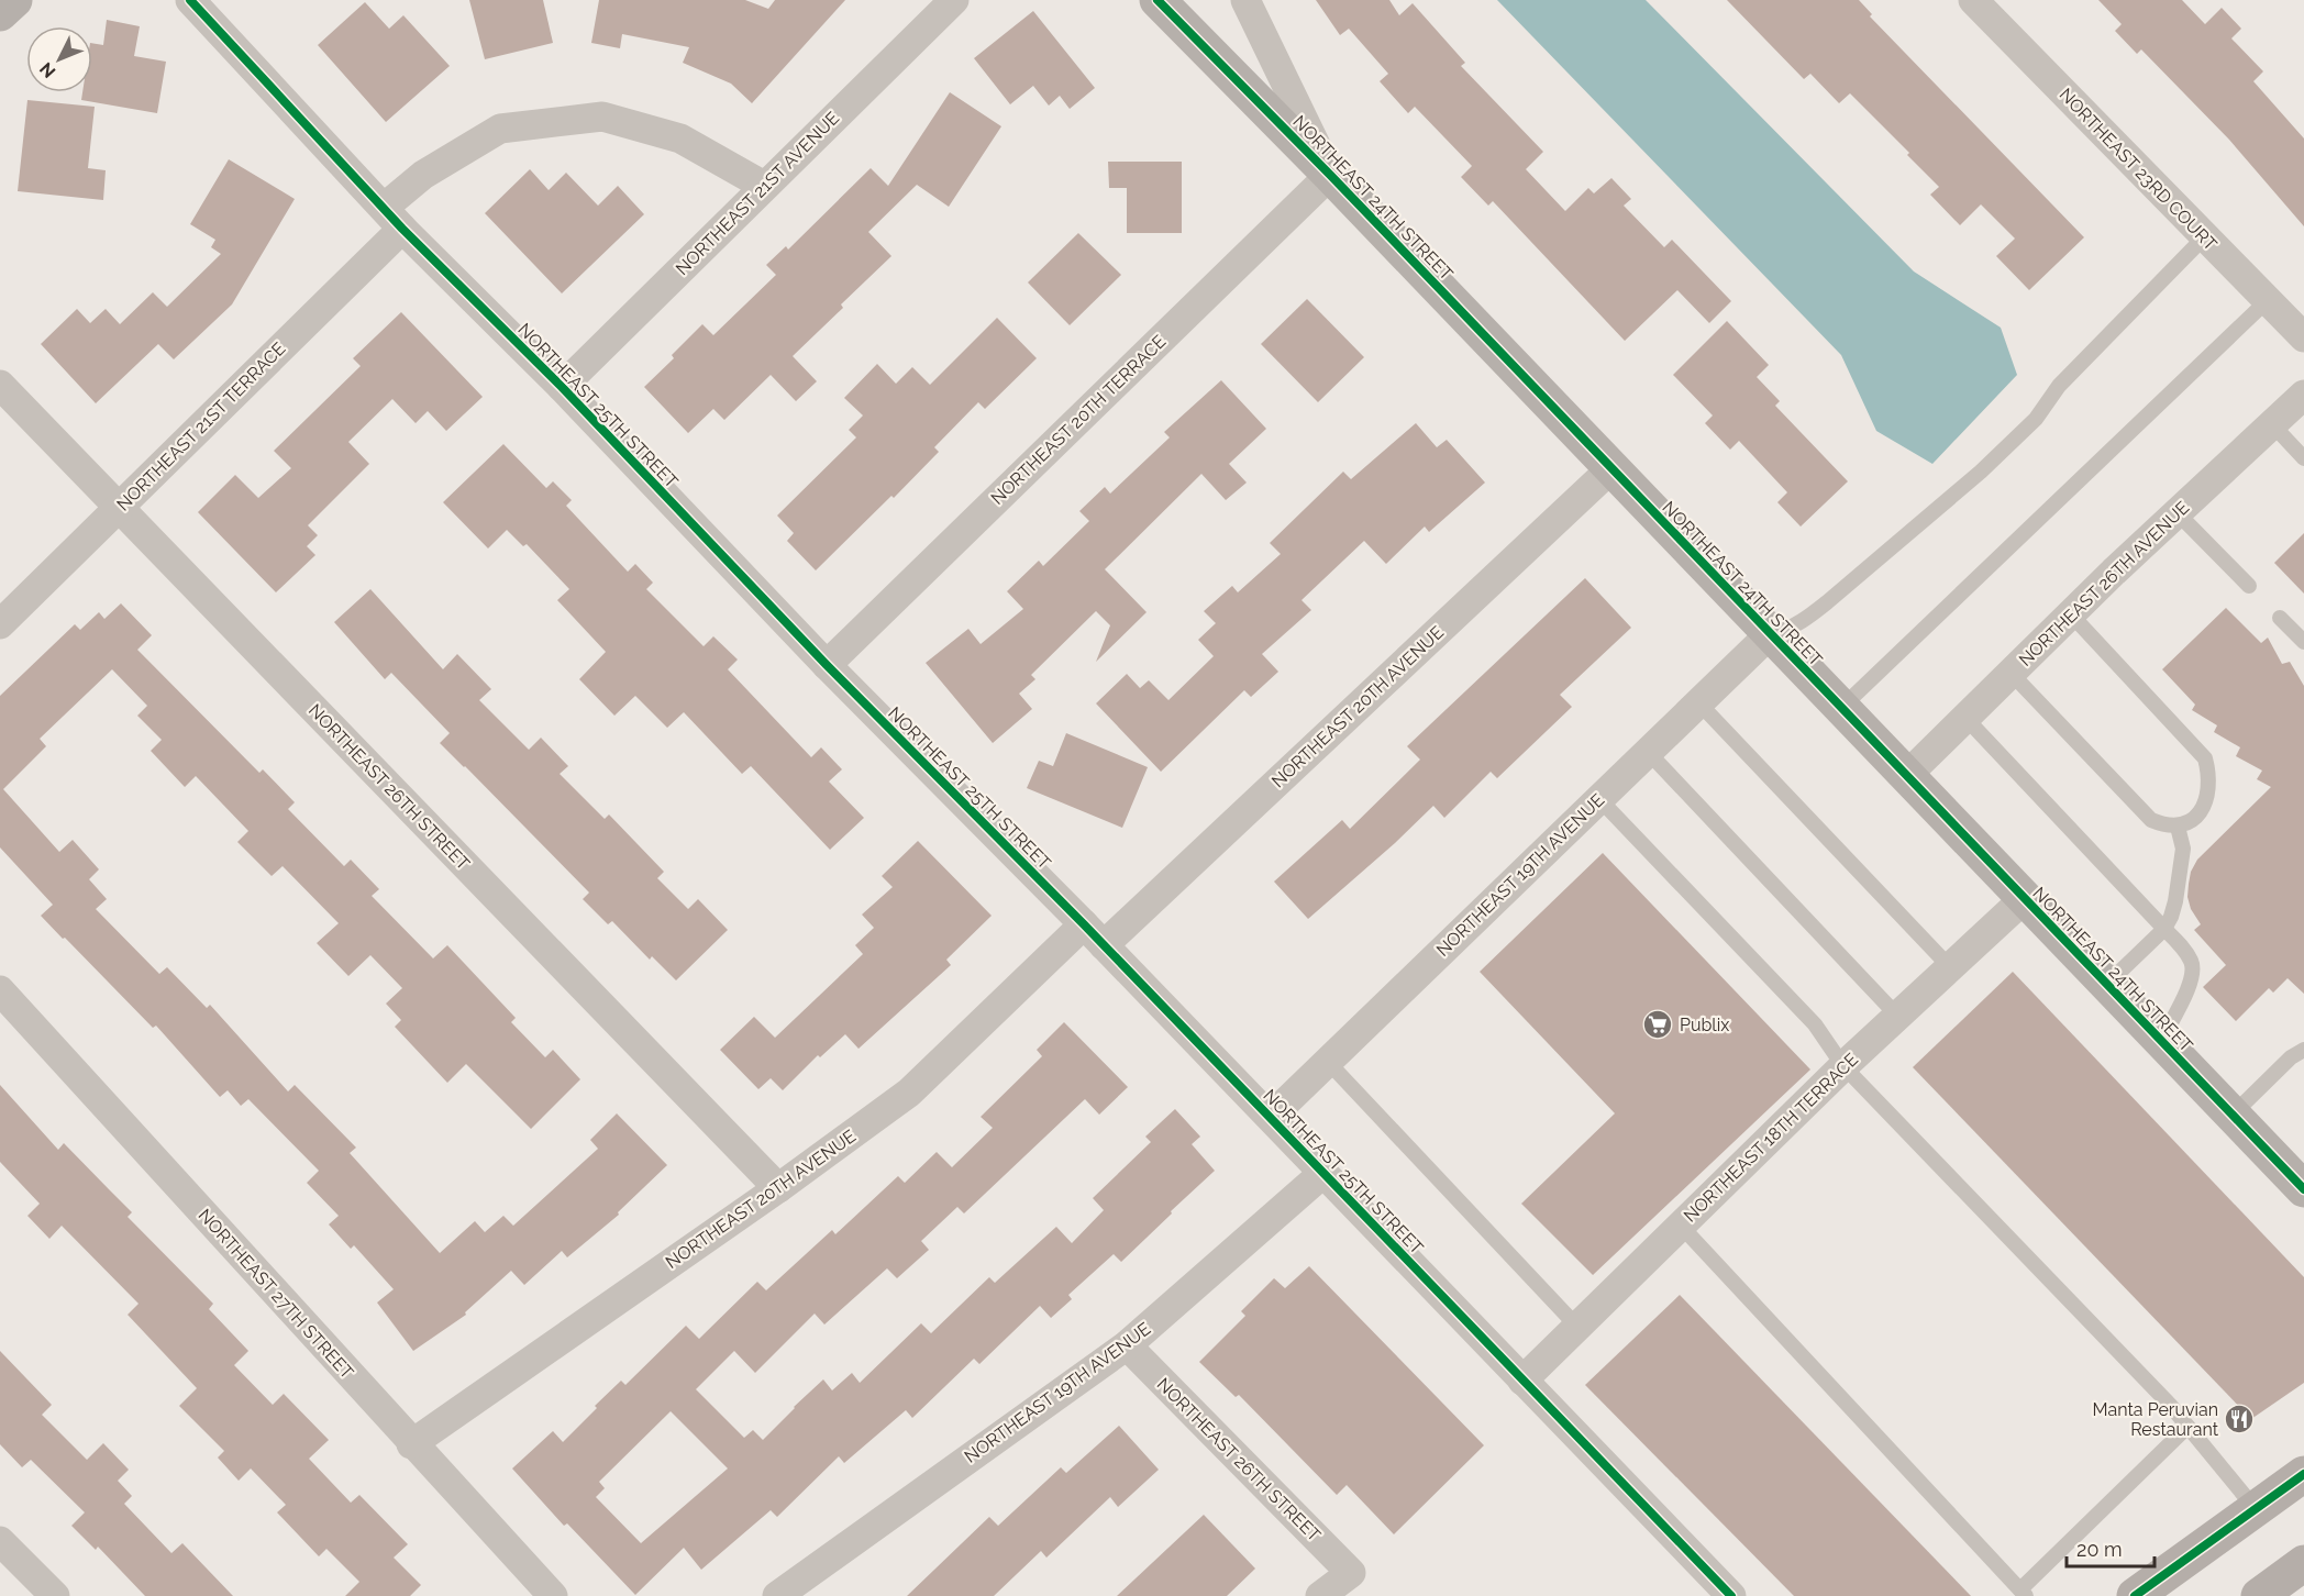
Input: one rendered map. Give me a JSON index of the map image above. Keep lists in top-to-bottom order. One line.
{"streets":{"street":["NORTHEAST 23RD COURT","NORTHEAST 21ST AVENUE","NORTHEAST 24TH STREET","NORTHEAST 25TH STREET","NORTHEAST 20TH TERRACE","NORTHEAST 21ST TERRACE","NORTHEAST 26TH AVENUE","NORTHEAST 20TH AVENUE","NORTHEAST 26TH STREET","NORTHEAST 19TH AVENUE","NORTHEAST 18TH TERRACE","NORTHEAST 27TH STREET"]},"crossings":[["NORTHEAST 21ST AVENUE","NORTHEAST 25TH STREET"],["NORTHEAST 21ST AVENUE","NORTHEAST 21ST TERRACE"],["NORTHEAST 24TH STREET","NORTHEAST 20TH TERRACE"],["NORTHEAST 24TH STREET","NORTHEAST 26TH AVENUE"],["NORTHEAST 24TH STREET","NORTHEAST 20TH AVENUE"],["NORTHEAST 24TH STREET","NORTHEAST 19TH AVENUE"],["NORTHEAST 24TH STREET","NORTHEAST 18TH TERRACE"],["NORTHEAST 25TH STREET","NORTHEAST 20TH TERRACE"],["NORTHEAST 25TH STREET","NORTHEAST 21ST TERRACE"],["NORTHEAST 25TH STREET","NORTHEAST 20TH AVENUE"],["NORTHEAST 25TH STREET","NORTHEAST 19TH AVENUE"],["NORTHEAST 25TH STREET","NORTHEAST 18TH TERRACE"],["NORTHEAST 21ST TERRACE","NORTHEAST 26TH STREET"],["NORTHEAST 20TH AVENUE","NORTHEAST 26TH STREET"],["NORTHEAST 20TH AVENUE","NORTHEAST 27TH STREET"],["NORTHEAST 26TH STREET","NORTHEAST 19TH AVENUE"]],"places":{"supermarket":["Publix"],"restaurant":["Manta Peruvian Restaurant"]},"scale_bar":"20 m","north":"bottom left"}
